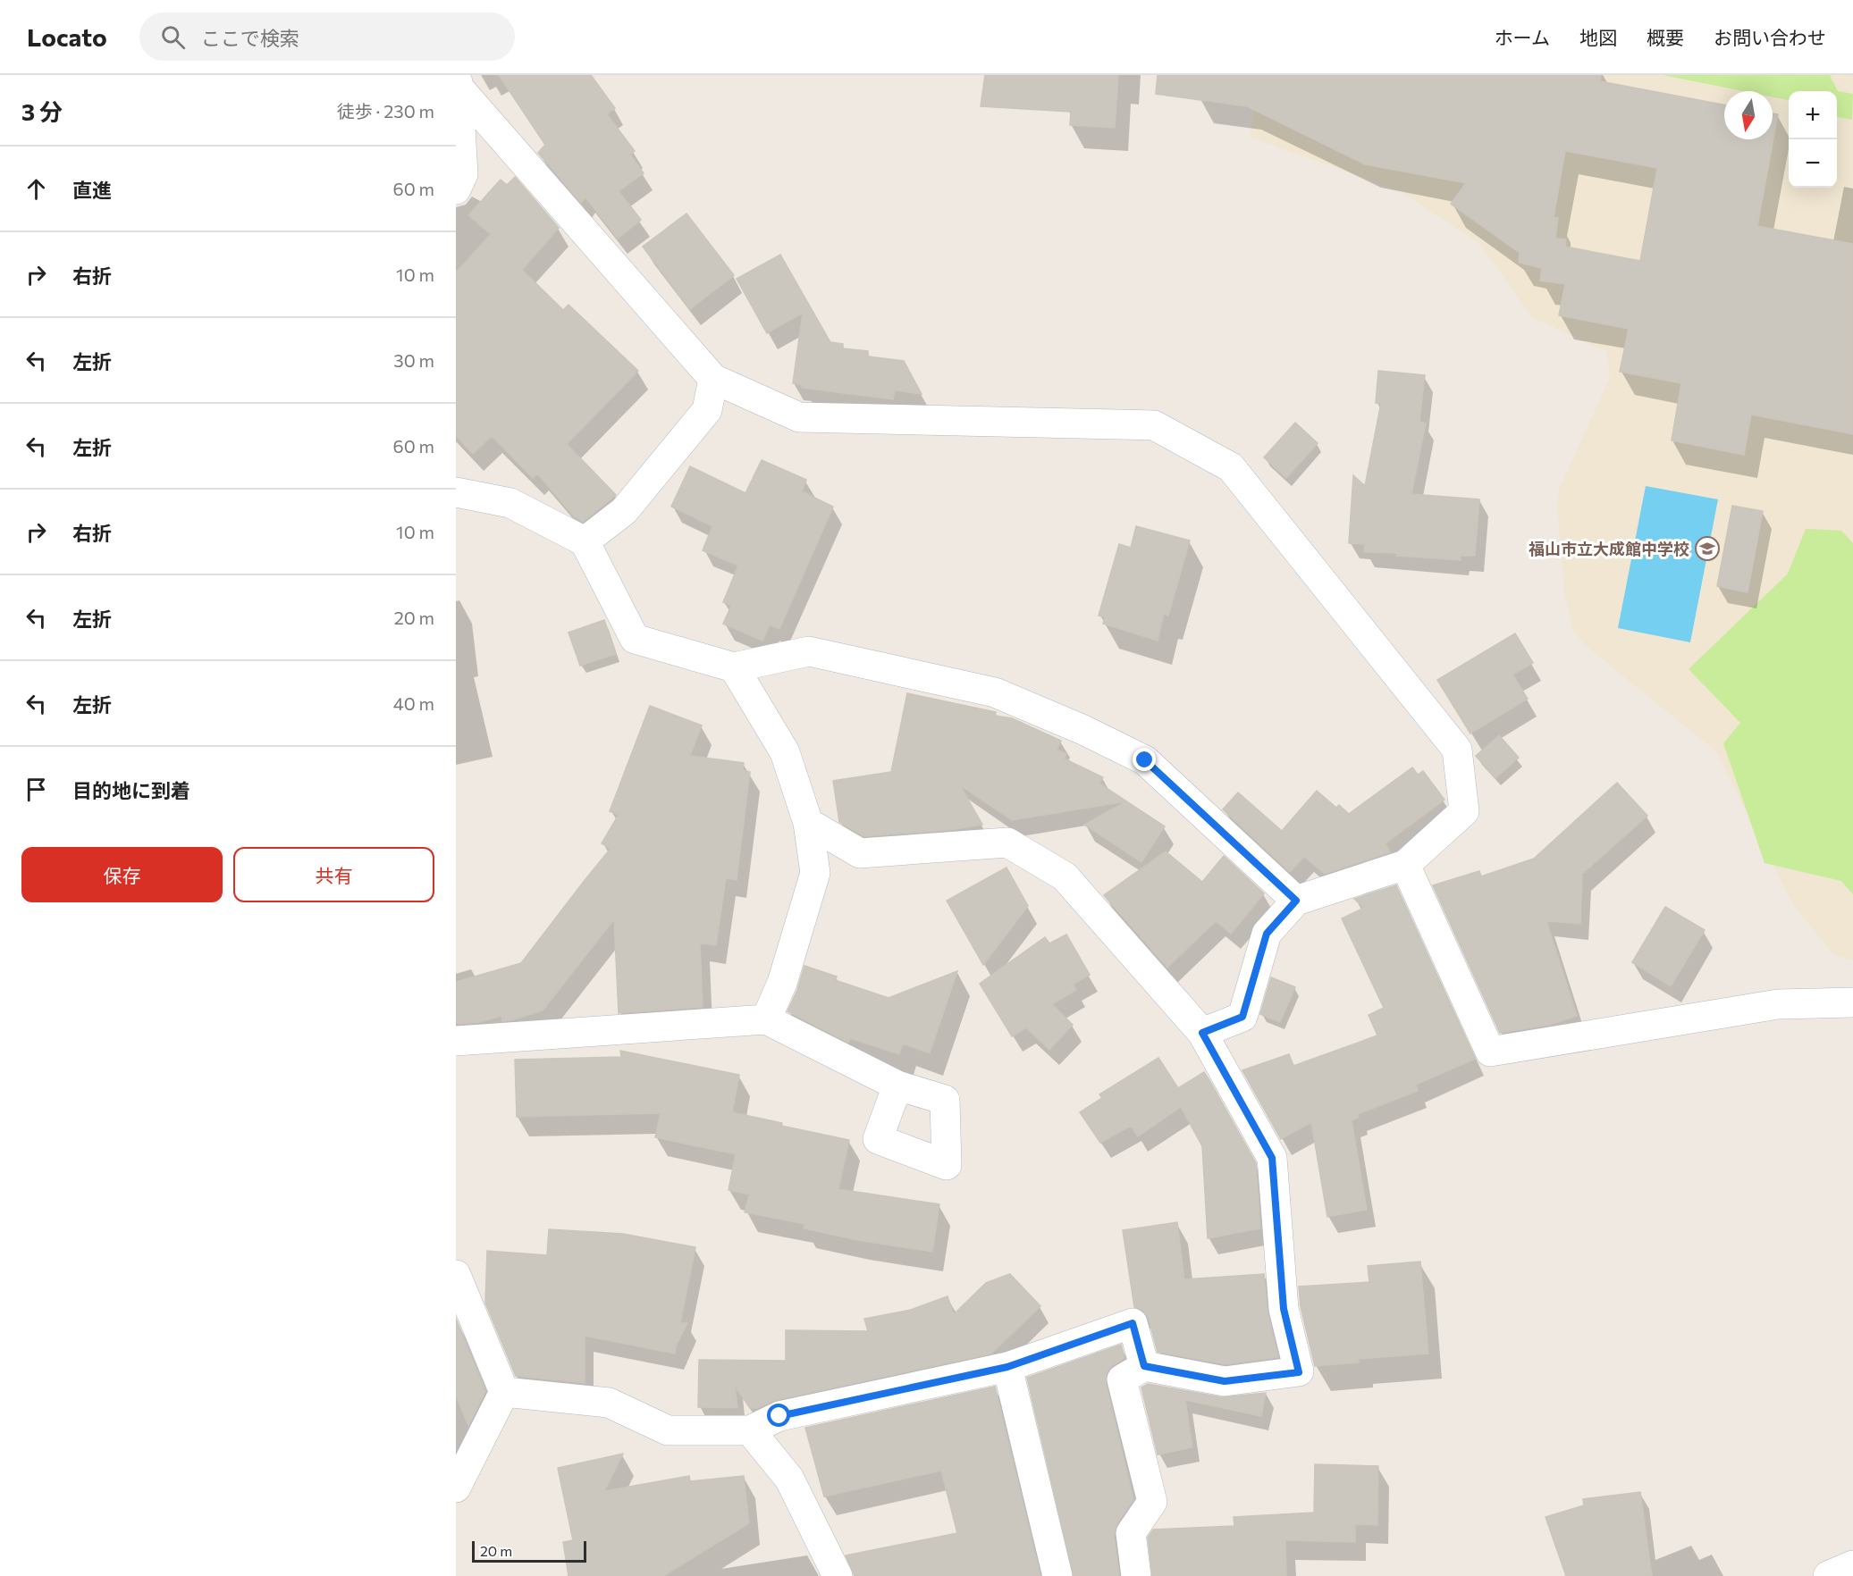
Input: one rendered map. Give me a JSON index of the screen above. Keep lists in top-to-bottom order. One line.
{"places":{"school or university":["福山市立大成館中学校"]},"scale_bar":"20 m","north":"bottom","page":{"header":"Locato","search":"ここで検索","nav":["ホーム","地図","概要","お問い合わせ"],"heading":["3 分","徒歩 · 230 m"],"map_buttons":["+","−"],"list":[["直進","60 m"],["右折","10 m"],["左折","30 m"],["左折","60 m"],["右折","10 m"],["左折","20 m"],["左折","40 m"],"目的地に到着"],"buttons":["保存","共有"],"scale":"20 m"}}
